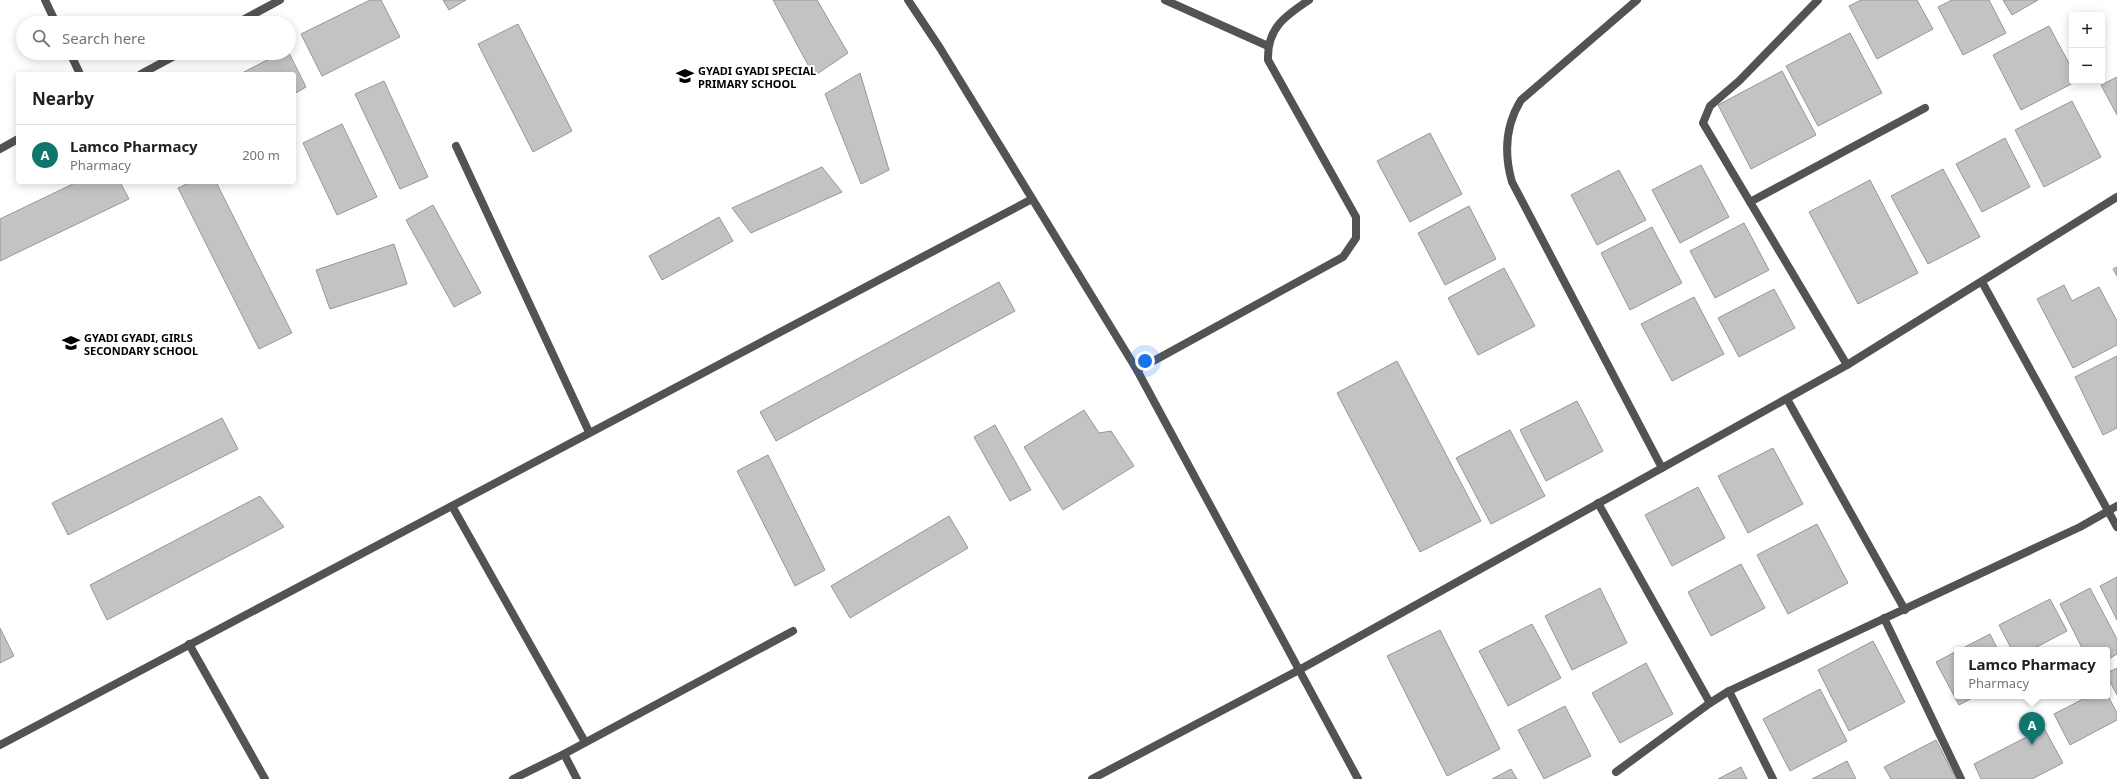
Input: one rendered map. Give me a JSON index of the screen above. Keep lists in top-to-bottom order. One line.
{"places":{"school or university":["GYADI GYADI SPECIAL PRIMARY SCHOOL","GYADI GYADI, GIRLS SECONDARY SCHOOL"]},"page":{"map_buttons":["+","−"],"search":"Search here","heading":"Nearby","list":[{"mark":"A","name":"Lamco Pharmacy","note":"Pharmacy","value":"200 m"}],"popup":["Lamco Pharmacy","Pharmacy"],"pins":"A"}}
